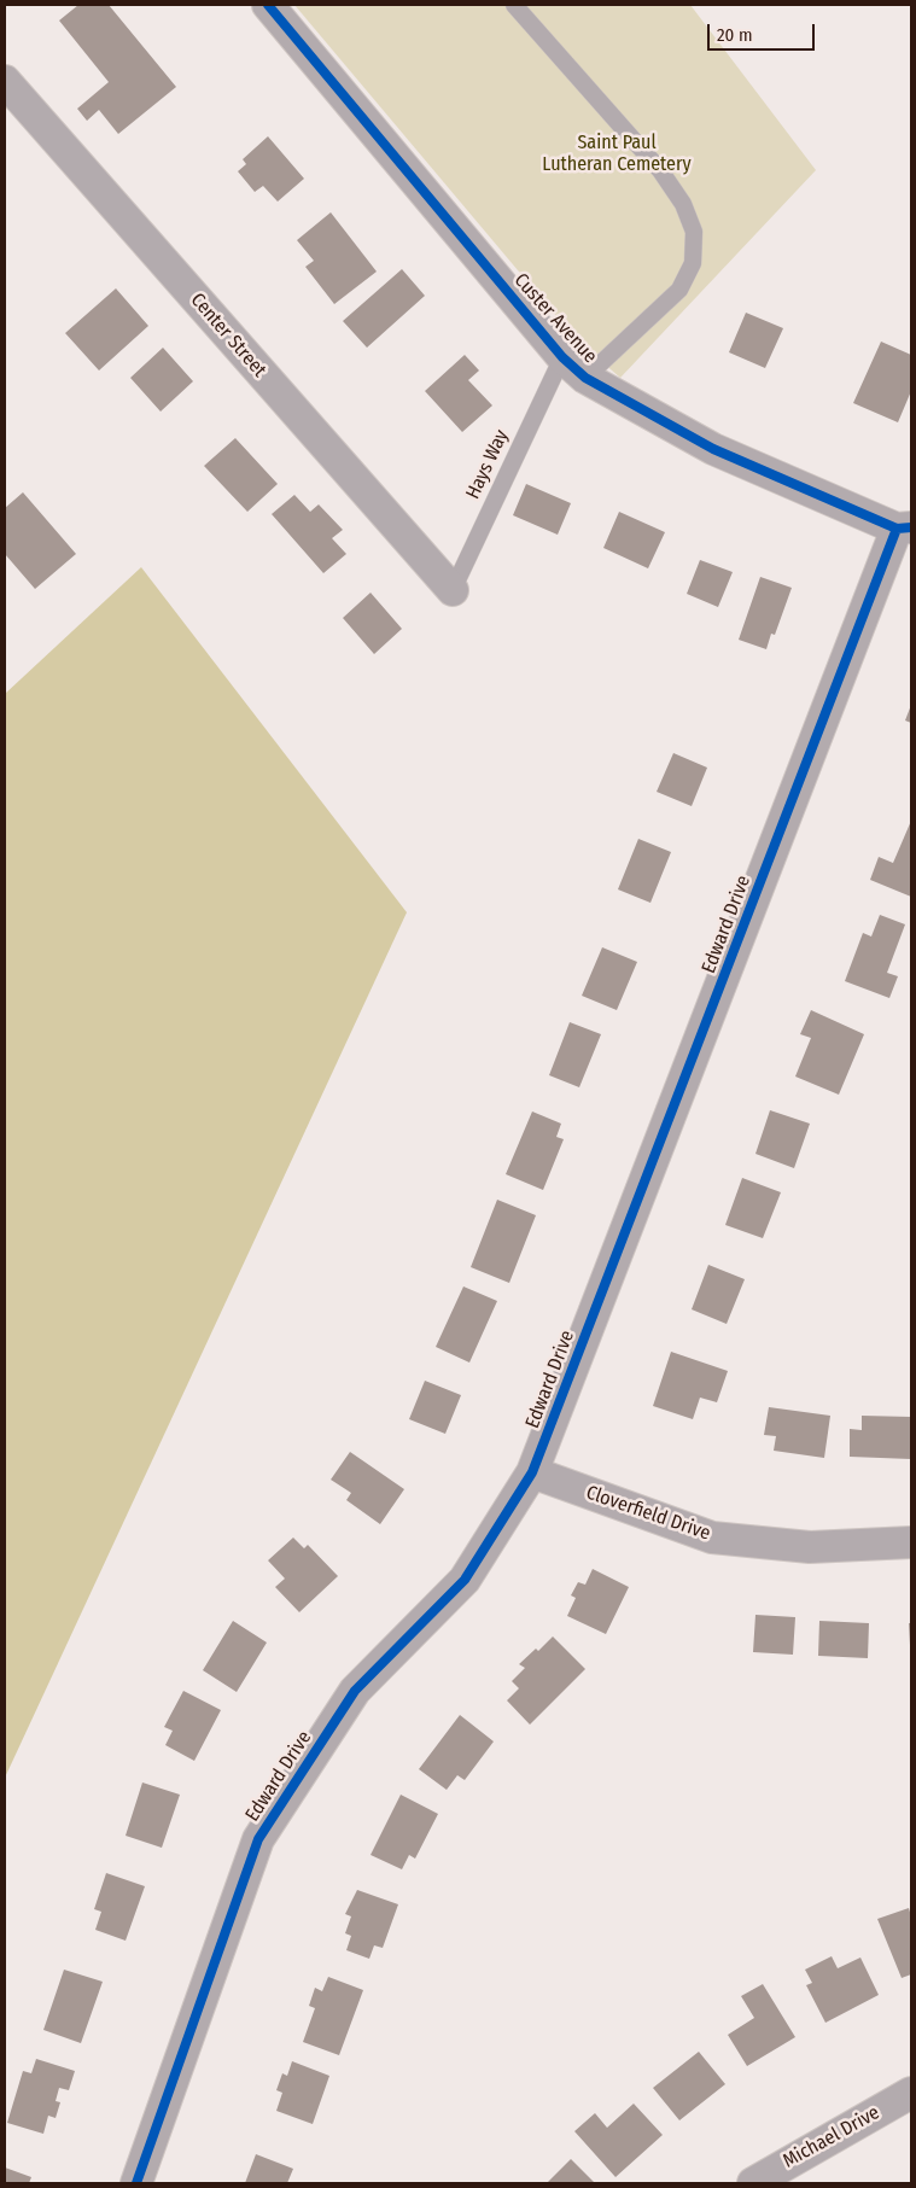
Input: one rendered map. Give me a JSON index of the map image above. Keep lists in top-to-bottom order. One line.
{"streets":{"street":["Custer Avenue","Center Street","Edward Drive","Cloverfield Drive","Michael Drive"],"lane":["Hays Way"]},"crossings":[["Custer Avenue","Hays Way"],["Custer Avenue","Edward Drive"],["Center Street","Hays Way"],["Edward Drive","Cloverfield Drive"]],"parks":["Saint Paul Lutheran Cemetery"],"scale_bar":"20 m"}
